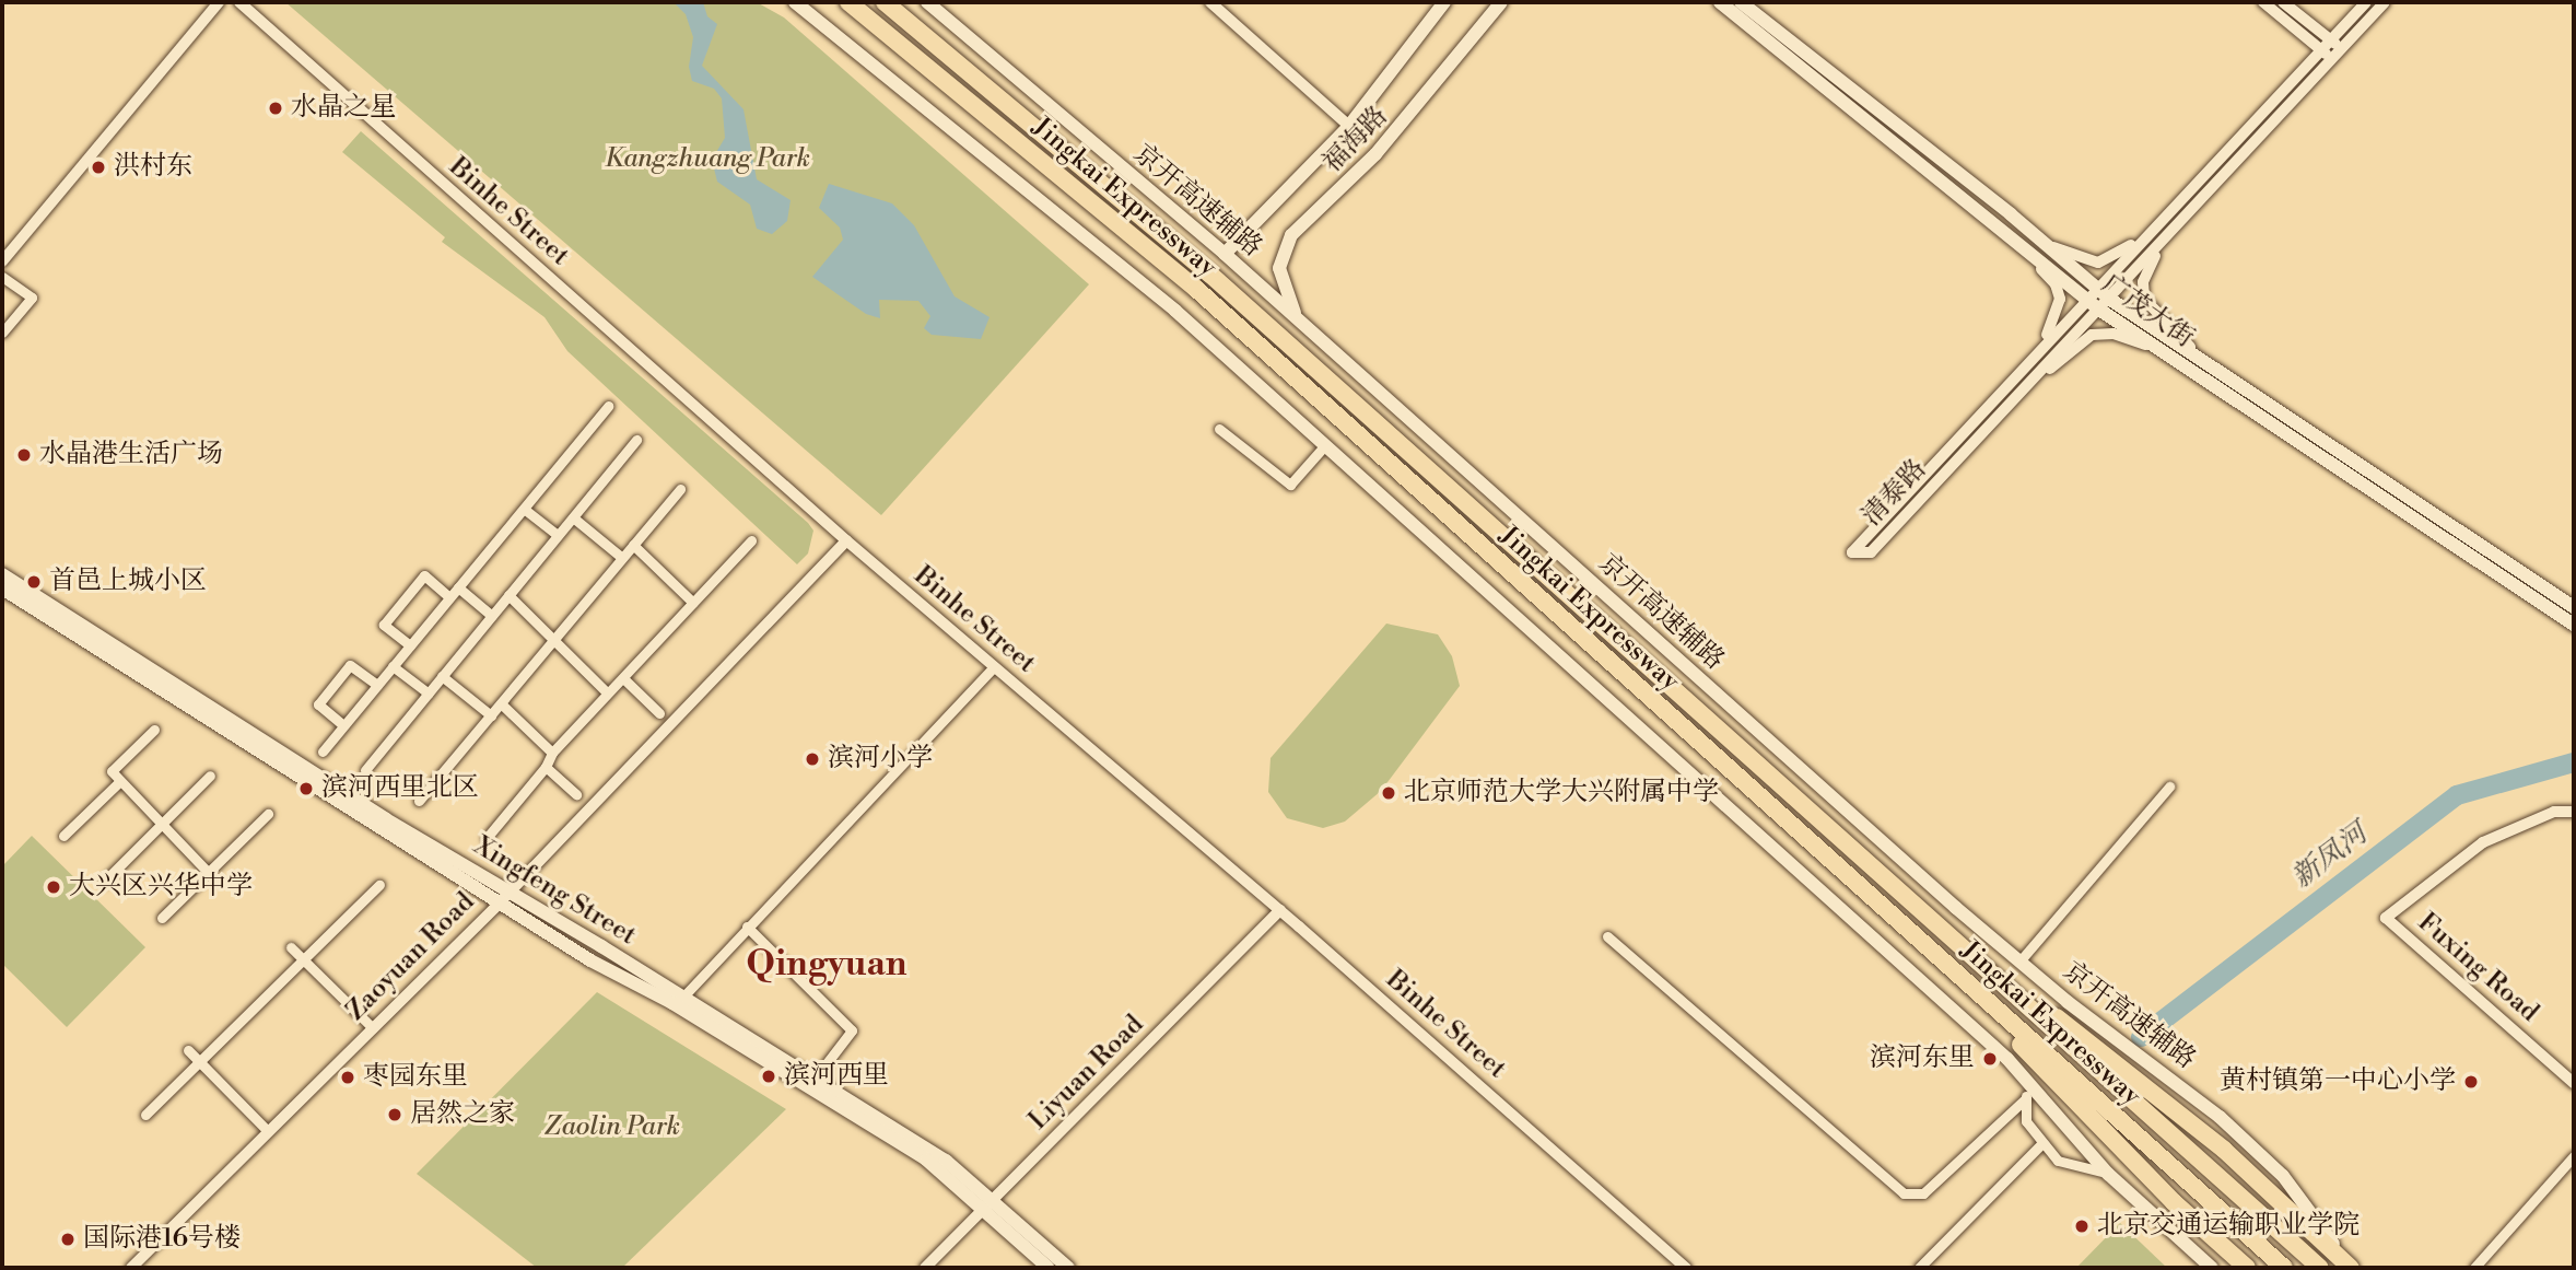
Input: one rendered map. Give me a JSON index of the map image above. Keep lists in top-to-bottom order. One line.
{"streets":{"highway":["Jingkai Expressway"],"main road":["福海路","京开高速辅路","广茂大街","Xingfeng Street"],"street":["Binhe Street","清泰路","Zaoyuan Road","Fuxing Road","Liyuan Road"]},"crossings":[["福海路","京开高速辅路"],["Binhe Street","Zaoyuan Road"],["Binhe Street","Liyuan Road"],["广茂大街","清泰路"],["Xingfeng Street","Zaoyuan Road"],["Xingfeng Street","Liyuan Road"]],"districts":["Qingyuan"],"water":["新凤河"],"parks":["Kangzhuang Park","Zaolin Park"],"places":["水晶之星","洪村东","水晶港生活广场","首邑上城小区","滨河小学","滨河西里北区","北京师范大学大兴附属中学","大兴区兴华中学","滨河东里","滨河西里","枣园东里","黄村镇第一中心小学","居然之家","北京交通运输职业学院","国际港16号楼"]}
